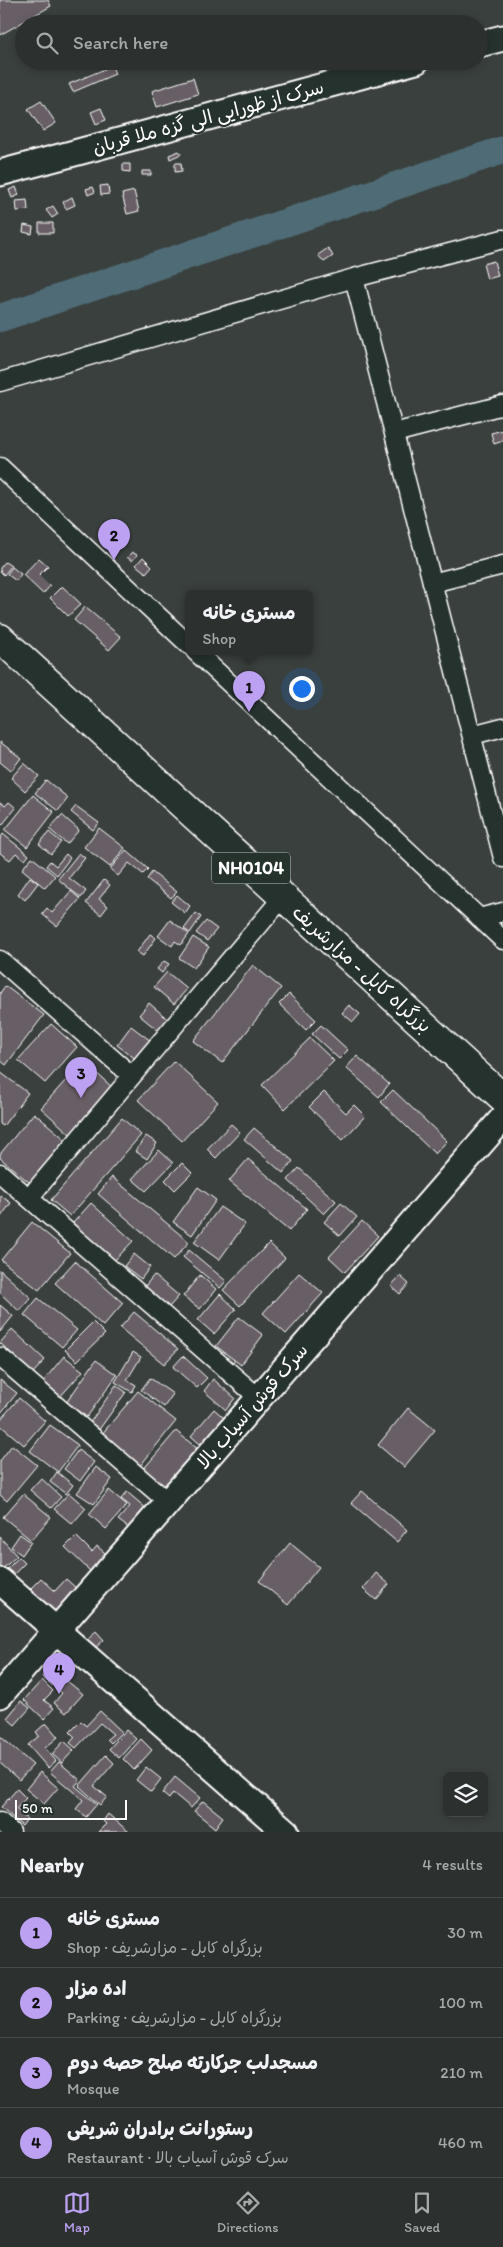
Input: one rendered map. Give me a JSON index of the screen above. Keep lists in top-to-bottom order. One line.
{"streets":{"highway":["NH0104","بزرگراه کابل - مزارشریف"],"street":["سرک از ظورایی الی گزه ملا قربان","سرک قوش آسیاب بالا"]},"scale_bar":"50 m","page":{"search":"Search here","pins":["2","1","3","4"],"popup":["مستری خانه","Shop"],"scale":"50 m","heading":["Nearby","4 results"],"list":[{"mark":"1","name":"مستری خانه","note":"Shop · بزرگراه کابل - مزارشریف","value":"30 m"},{"mark":"2","name":"اده مزار","note":"Parking · بزرگراه کابل - مزارشریف","value":"100 m"},{"mark":"3","name":"مسجدلب جرکارته صلح حصه دوم","note":"Mosque","value":"210 m"},{"mark":"4","name":"رستورانت برادران شریفی","note":"Restaurant · سرک قوش آسیاب بالا","value":"460 m"}],"nav":["Map","Directions","Saved"]}}
